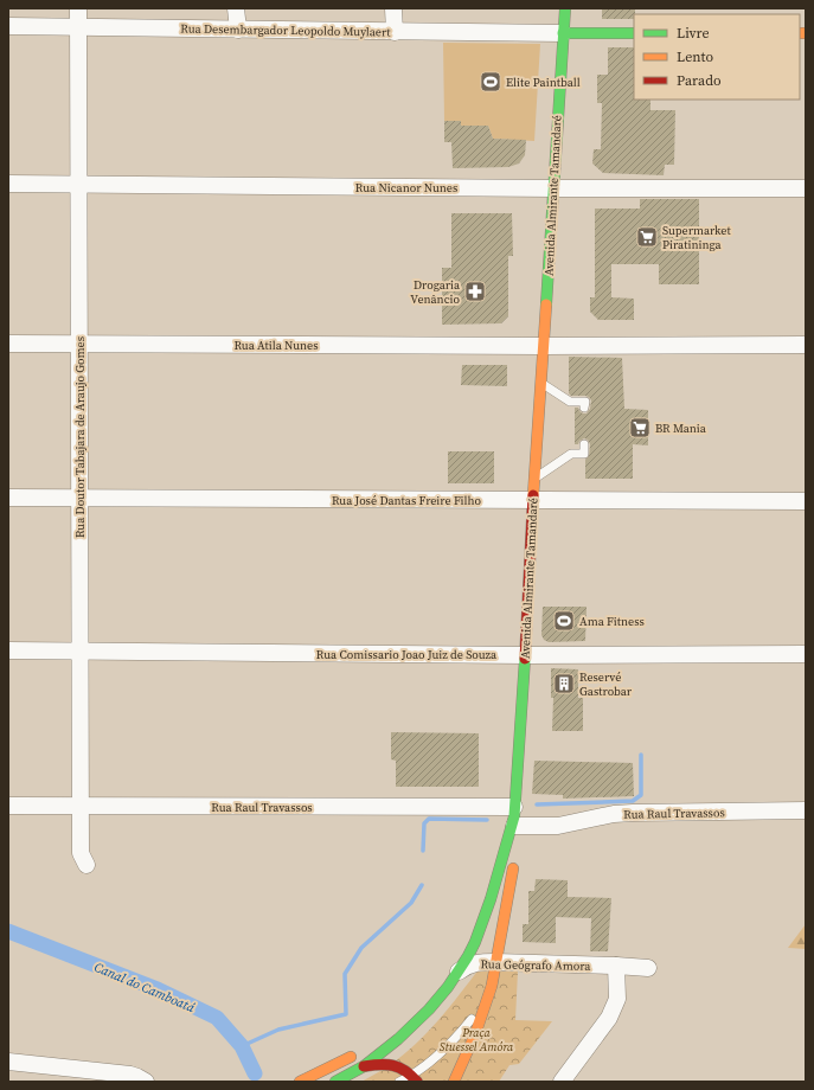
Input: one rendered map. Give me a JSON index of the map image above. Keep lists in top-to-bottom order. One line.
{"streets":{"street":["Rua Desembargador Leopoldo Muylaert","Rua Nicanor Nunes","Avenida Almirante Tamandaré","Rua Atila Nunes","Rua Doutor Tabajara de Araujo Gomes","Rua José Dantas Freire Filho","Rua Comissario Joao Juiz de Souza","Rua Raul Travassos","Rua Geógrafo Amora"]},"crossings":[["Rua Desembargador Leopoldo Muylaert","Avenida Almirante Tamandaré"],["Rua Desembargador Leopoldo Muylaert","Rua Doutor Tabajara de Araujo Gomes"],["Rua Nicanor Nunes","Avenida Almirante Tamandaré"],["Rua Nicanor Nunes","Rua Doutor Tabajara de Araujo Gomes"],["Avenida Almirante Tamandaré","Rua Atila Nunes"],["Avenida Almirante Tamandaré","Rua José Dantas Freire Filho"],["Avenida Almirante Tamandaré","Rua Comissario Joao Juiz de Souza"],["Avenida Almirante Tamandaré","Rua Raul Travassos"],["Avenida Almirante Tamandaré","Rua Geógrafo Amora"],["Rua Atila Nunes","Rua Doutor Tabajara de Araujo Gomes"],["Rua Doutor Tabajara de Araujo Gomes","Rua José Dantas Freire Filho"],["Rua Doutor Tabajara de Araujo Gomes","Rua Comissario Joao Juiz de Souza"],["Rua Doutor Tabajara de Araujo Gomes","Rua Raul Travassos"]],"water":["Canal do Camboatá"],"parks":["Praça Stuessel Amóra"],"places":{"sports":["Elite Paintball","Ama Fitness"],"supermarket":["Supermarket Piratininga","BR Mania"],"pharmacy":["Drogaria Venâncio"],"building":["Reservé Gastrobar"]},"legend":["Livre","Lento","Parado"]}
